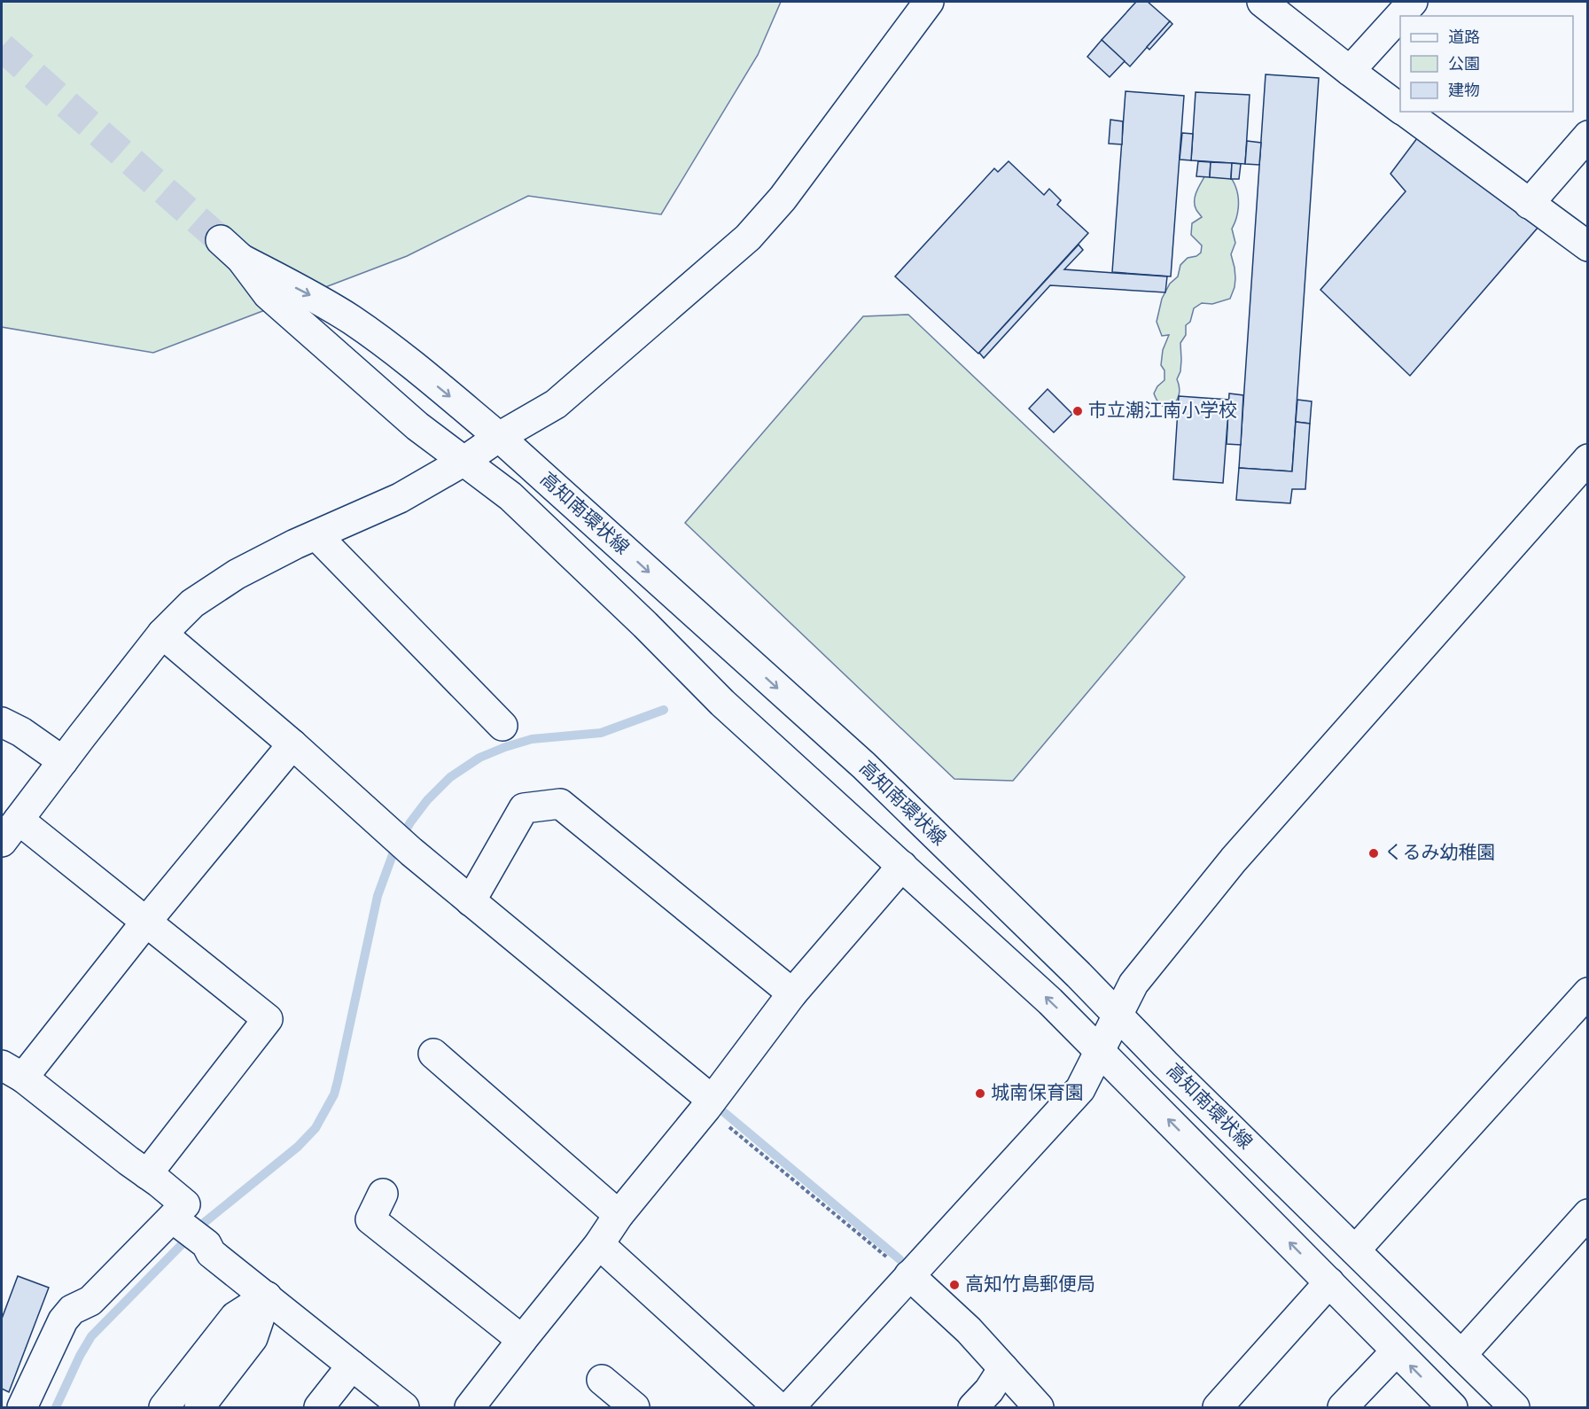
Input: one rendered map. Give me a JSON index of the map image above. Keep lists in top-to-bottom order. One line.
{"streets":{"street":["高知南環状線"]},"places":["市立潮江南小学校","くるみ幼稚園","城南保育園","高知竹島郵便局"],"legend":["道路","公園","建物"]}
